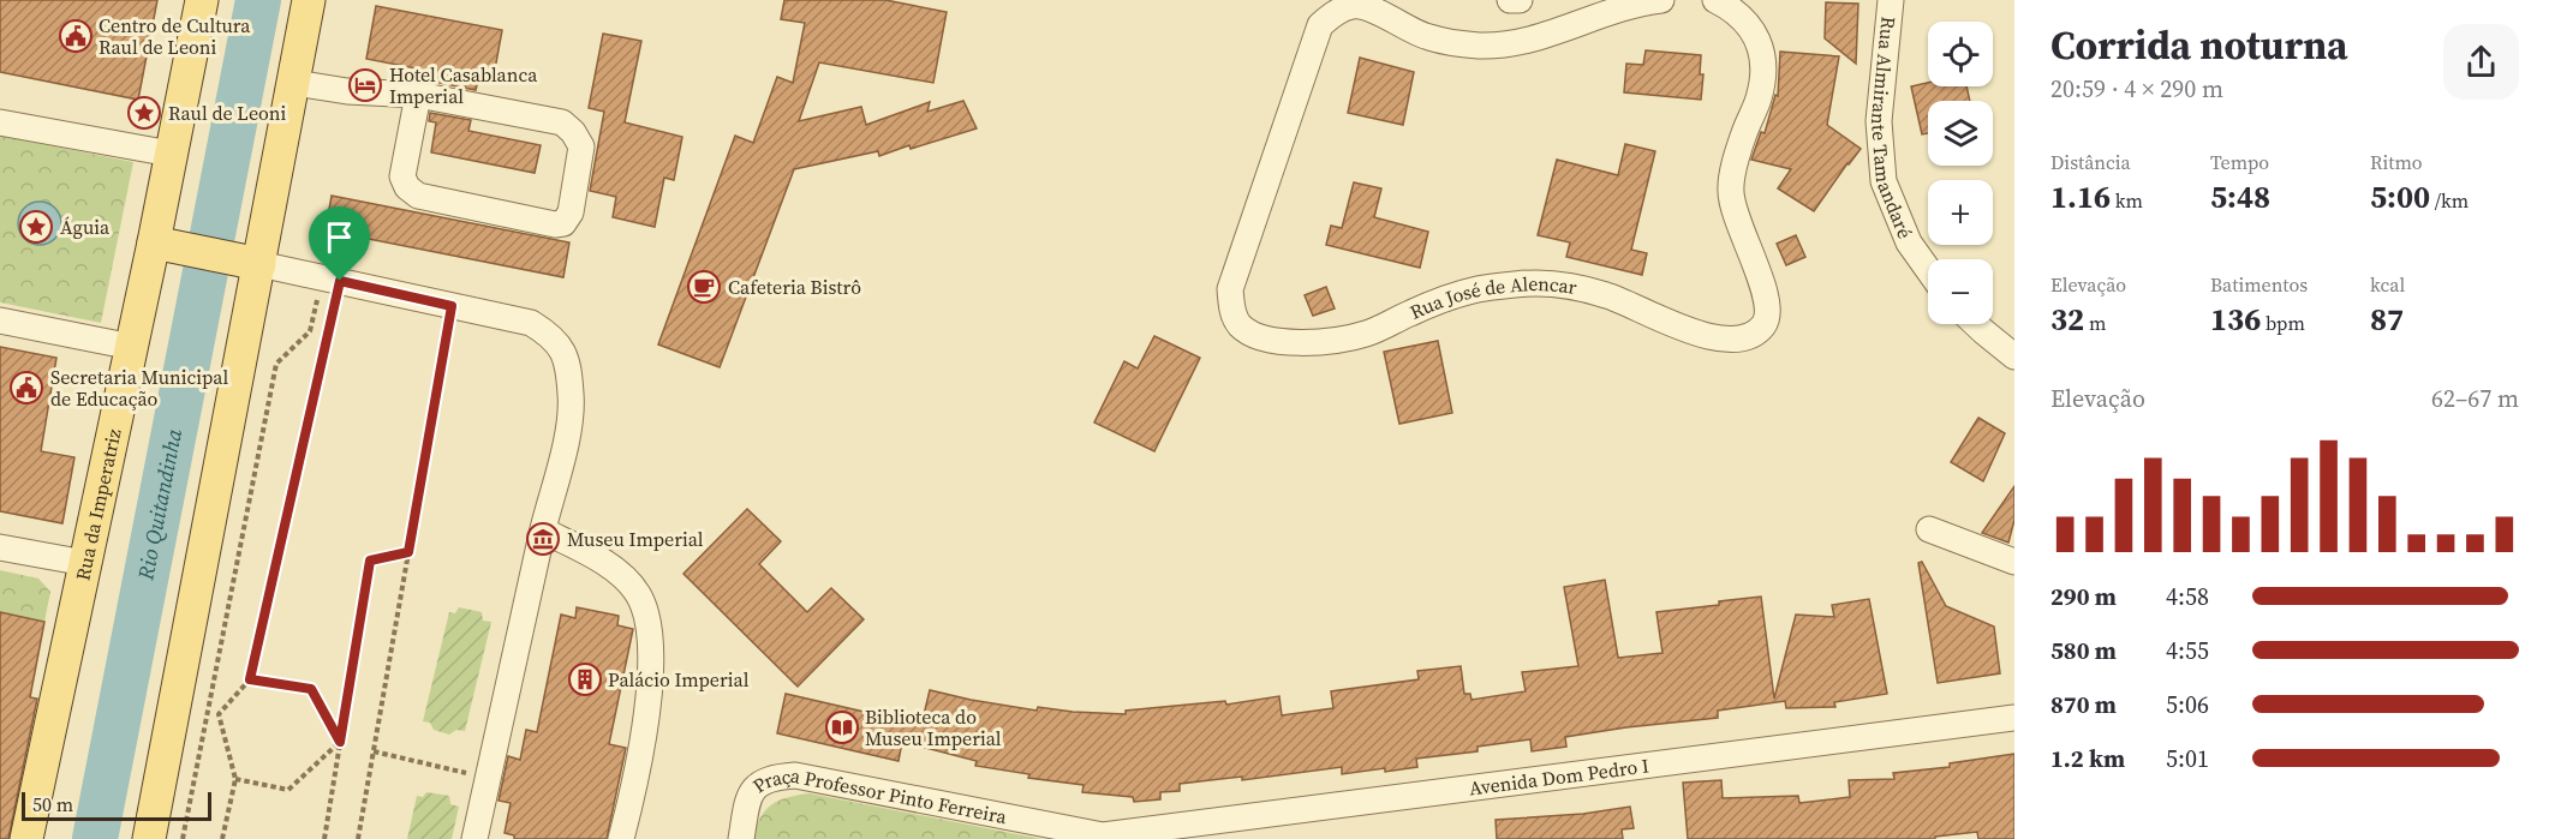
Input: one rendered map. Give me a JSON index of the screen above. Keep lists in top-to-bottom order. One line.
{"streets":{"main road":["Rua da Imperatriz"],"street":["Rua Almirante Tamandaré","Rua José de Alencar","Avenida Dom Pedro I","Praça Professor Pinto Ferreira"]},"crossings":[["Avenida Dom Pedro I","Praça Professor Pinto Ferreira"]],"water":["Rio Quitandinha"],"places":{"public building":["Centro de Cultura Raul de Leoni","Secretaria Municipal de Educação"],"hotel":["Hotel Casablanca Imperial"],"place":["Raul de Leoni","Águia"],"cafe":["Cafeteria Bistrô"],"museum":["Museu Imperial"],"building":["Palácio Imperial"],"library":["Biblioteca do Museu Imperial"]},"scale_bar":"50 m","page":{"heading":["Corrida noturna","20:59 · 4 × 290 m"],"map_buttons":["+","−"],"stats":[["Distância","1.16 km"],["Tempo","5:48"],["Ritmo","5:00 /km"],["Elevação","32 m"],["Batimentos","136 bpm"],["kcal","87"]],"chart":["Elevação","62–67 m"],"list":[{"name":"290 m","note":"4:58"},{"name":"580 m","note":"4:55"},{"name":"870 m","note":"5:06"},{"name":"1.2 km","note":"5:01"}],"scale":"50 m"}}
